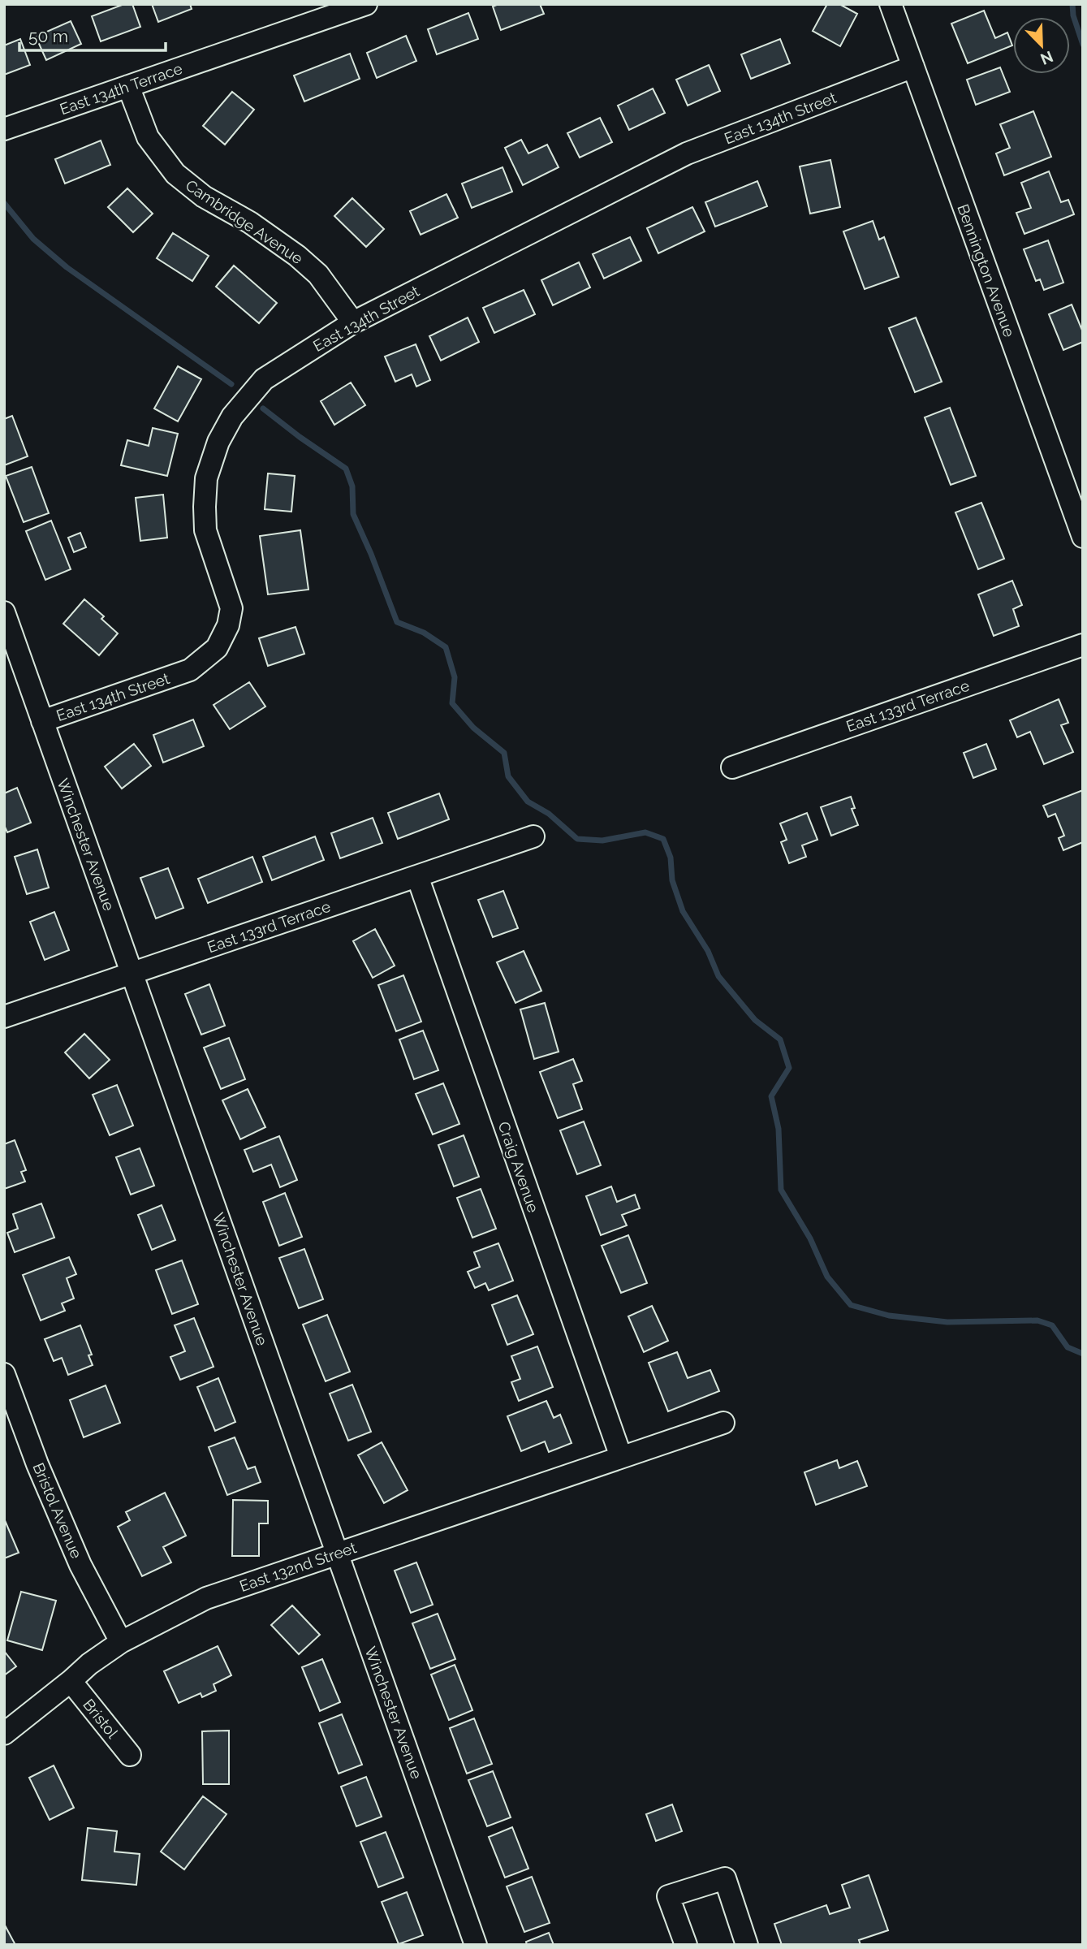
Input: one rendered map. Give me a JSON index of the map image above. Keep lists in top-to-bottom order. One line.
{"streets":{"street":["East 134th Terrace","East 134th Street","Cambridge Avenue","Bennington Avenue","East 133rd Terrace","Winchester Avenue","Craig Avenue","Bristol Avenue","East 132nd Street","Bristol"]},"crossings":[["East 134th Terrace","Cambridge Avenue"],["East 134th Street","Cambridge Avenue"],["East 134th Street","Bennington Avenue"],["East 134th Street","Winchester Avenue"],["East 133rd Terrace","Winchester Avenue"],["East 133rd Terrace","Craig Avenue"],["Winchester Avenue","East 132nd Street"],["Craig Avenue","East 132nd Street"],["Bristol Avenue","East 132nd Street"],["East 132nd Street","Bristol"]],"scale_bar":"50 m","north":"bottom right"}
